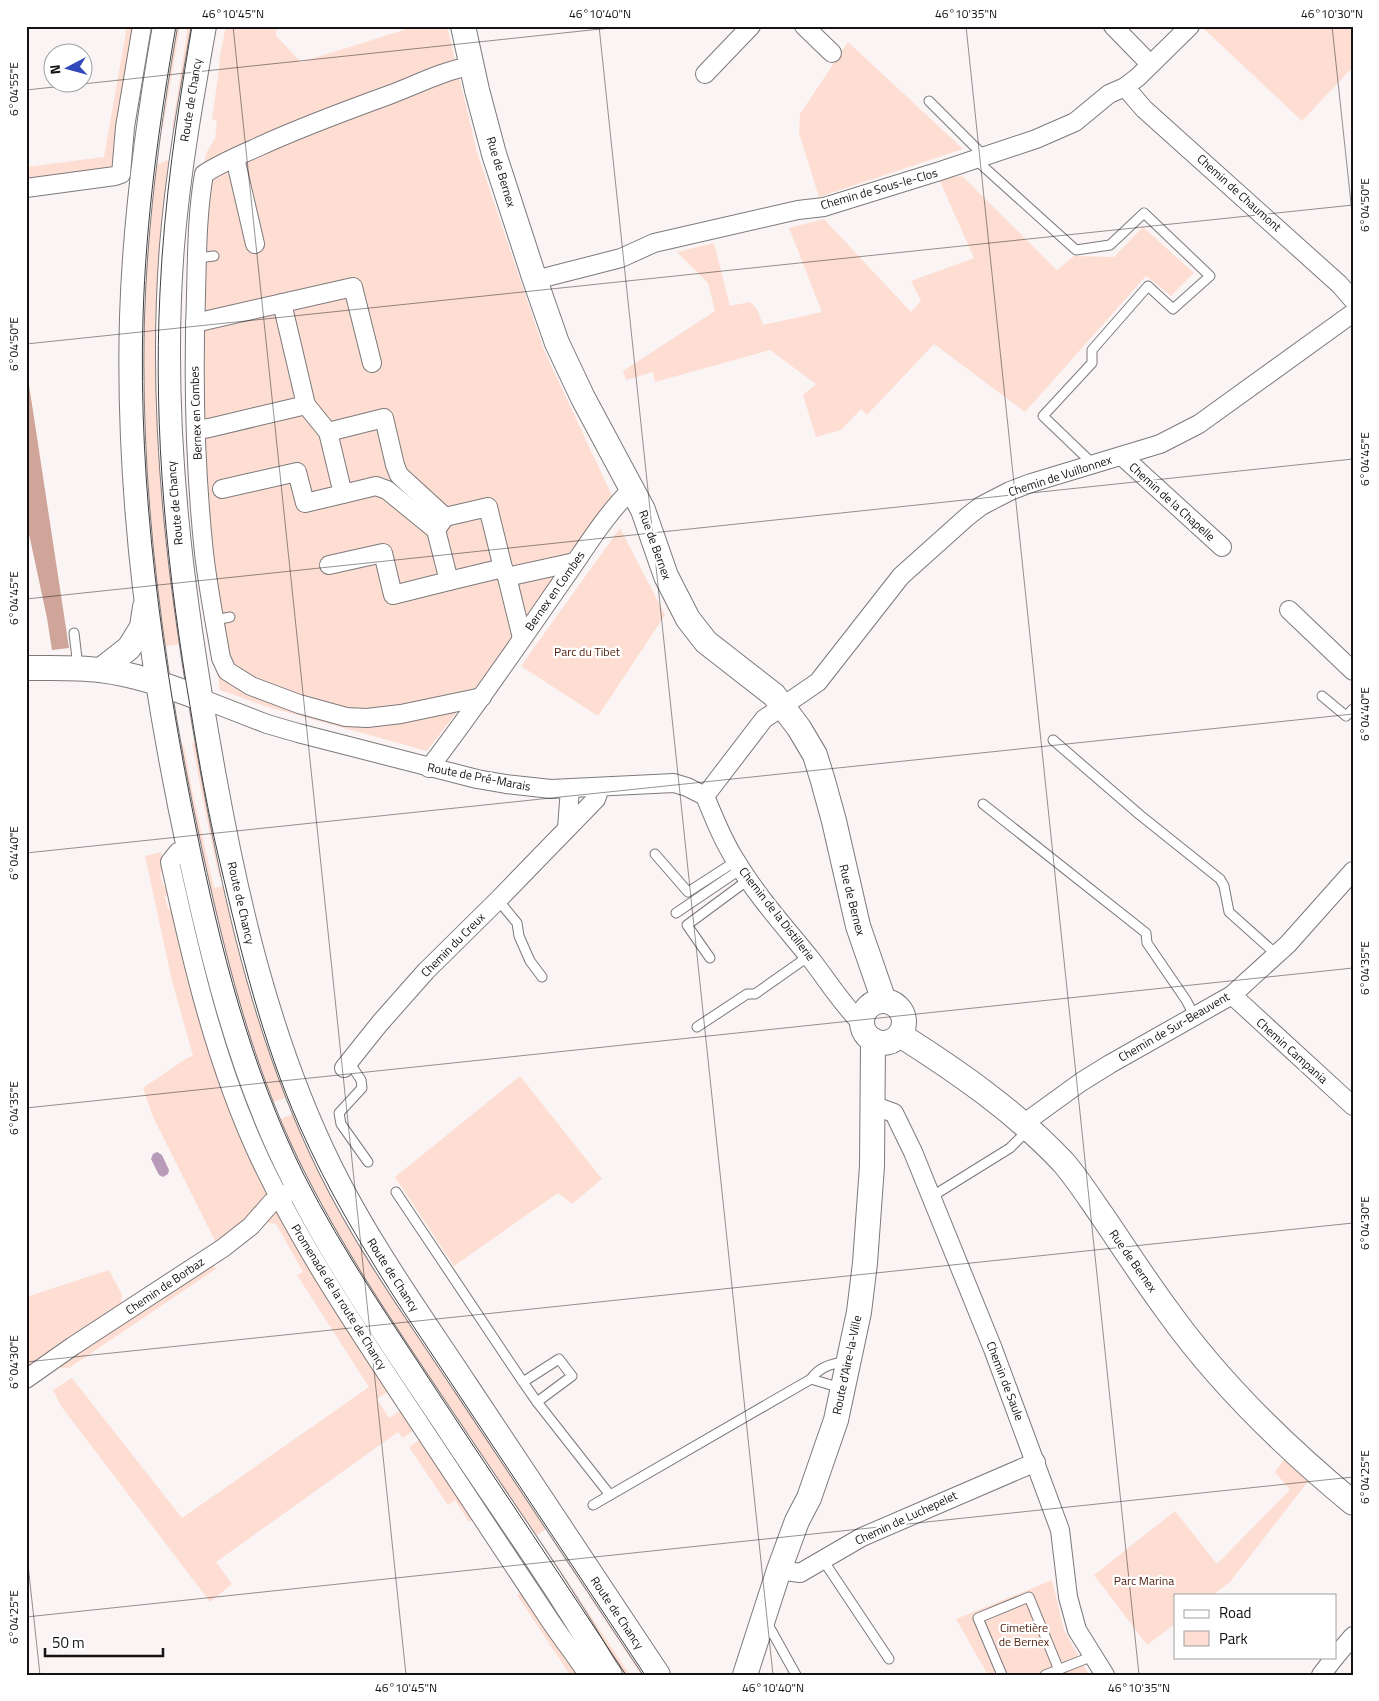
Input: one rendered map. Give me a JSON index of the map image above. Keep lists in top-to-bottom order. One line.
{"streets":{"main road":["Route de Chancy","Rue de Bernex","Route d'Aire-la-Ville"],"street":["Chemin de Sous-le-Clos","Chemin de Chaumont","Bernex en Combes","Chemin de Vuillonnex","Chemin de la Chapelle","Route de Pré-Marais","Chemin de la Distillerie","Chemin du Creux","Chemin de Sur-Beauvent","Chemin Campania","Chemin de Borbaz","Promenade de la route de Chancy","Chemin de Saule","Chemin de Luchepelet"]},"crossings":[["Route de Chancy","Route de Pré-Marais"],["Rue de Bernex","Chemin de Sous-le-Clos"],["Rue de Bernex","Bernex en Combes"],["Rue de Bernex","Chemin de Vuillonnex"],["Rue de Bernex","Chemin de la Distillerie"],["Rue de Bernex","Chemin de Sur-Beauvent"],["Rue de Bernex","Route d'Aire-la-Ville"],["Chemin de Sous-le-Clos","Chemin de Chaumont"],["Bernex en Combes","Route de Pré-Marais"],["Chemin de Vuillonnex","Chemin de la Chapelle"],["Route de Pré-Marais","Chemin de la Distillerie"],["Route de Pré-Marais","Chemin du Creux"],["Chemin de la Distillerie","Route d'Aire-la-Ville"],["Chemin de Sur-Beauvent","Chemin Campania"],["Chemin de Borbaz","Promenade de la route de Chancy"],["Route d'Aire-la-Ville","Chemin de Saule"],["Route d'Aire-la-Ville","Chemin de Luchepelet"],["Chemin de Saule","Chemin de Luchepelet"]],"parks":["Parc du Tibet","Parc Marina","Cimetière de Bernex"],"legend":["Road","Park"],"scale_bar":"50 m","north":"left","coordinates":["46°10'45\"N","46°10'40\"N","46°10'35\"N","46°10'30\"N","6°04'55\"E","6°04'50\"E","6°04'45\"E","6°04'40\"E","6°04'35\"E","6°04'30\"E","6°04'25\"E"]}
